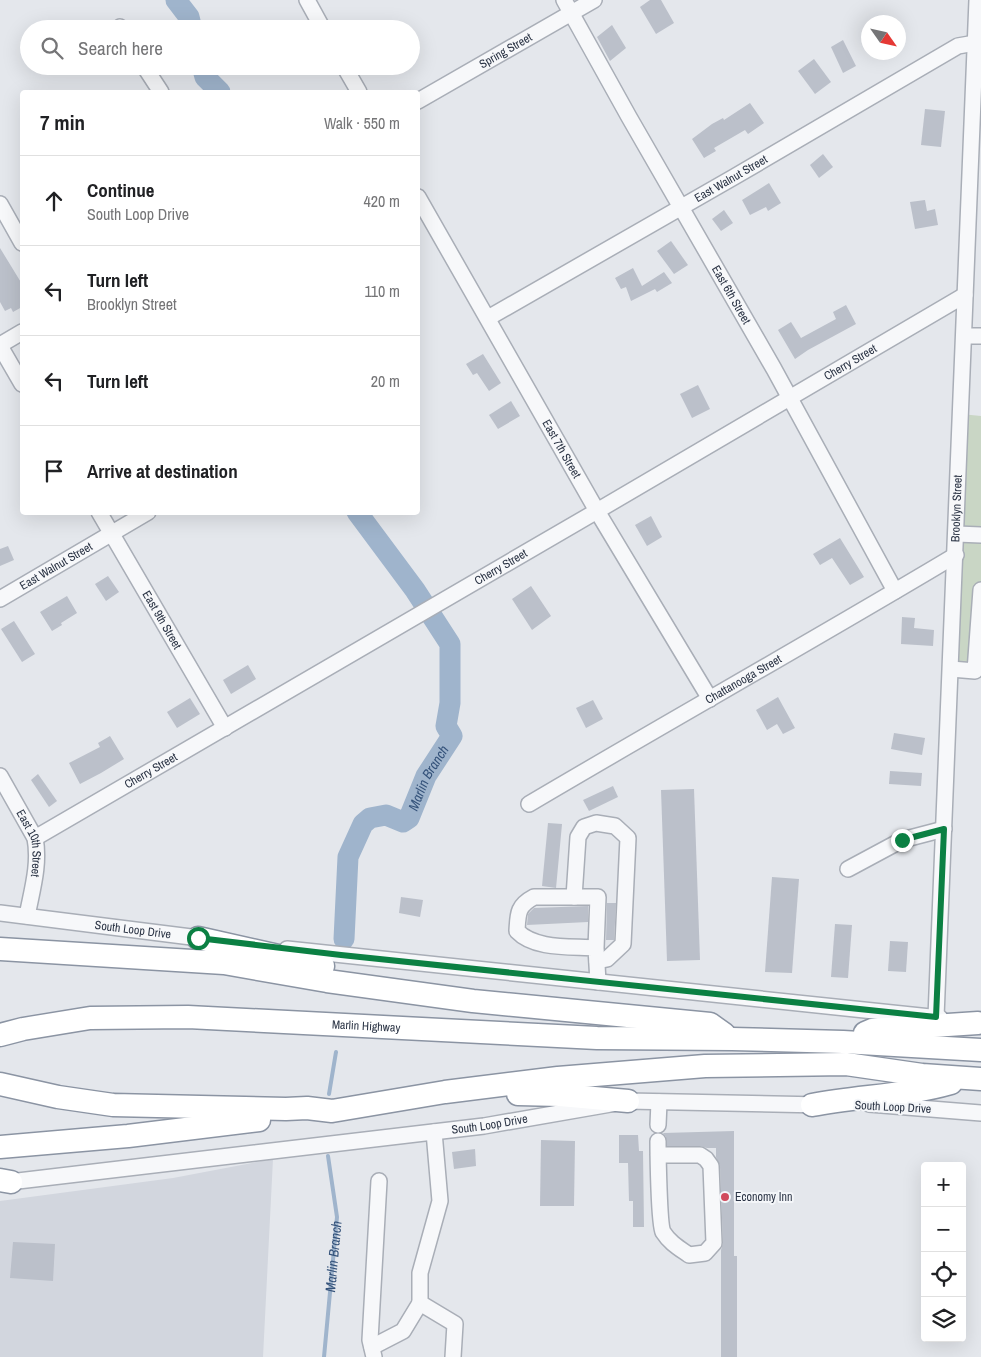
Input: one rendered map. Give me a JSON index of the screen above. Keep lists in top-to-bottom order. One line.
{"streets":{"highway":["Marlin Highway"],"street":["Spring Street","East Walnut Street","East 6th Street","Cherry Street","East 7th Street","Brooklyn Street","East 9th Street","Chattanooga Street","East 10th Street","South Loop Drive"]},"crossings":[["Spring Street","East 6th Street"],["East Walnut Street","East 6th Street"],["East Walnut Street","East 7th Street"],["East Walnut Street","Brooklyn Street"],["East Walnut Street","East 9th Street"],["East 6th Street","Cherry Street"],["East 6th Street","Chattanooga Street"],["Cherry Street","East 7th Street"],["Cherry Street","Brooklyn Street"],["Cherry Street","East 9th Street"],["Cherry Street","East 10th Street"],["East 7th Street","Chattanooga Street"],["Brooklyn Street","Chattanooga Street"],["Brooklyn Street","South Loop Drive"],["East 10th Street","South Loop Drive"]],"water":["Marlin Branch"],"places":["Economy Inn"],"north":"bottom right","page":{"search":"Search here","heading":["7 min","Walk · 550 m"],"list":[["Continue","South Loop Drive","420 m"],["Turn left","Brooklyn Street","110 m"],["Turn left","20 m"],"Arrive at destination"],"map_buttons":["+","−"]}}
